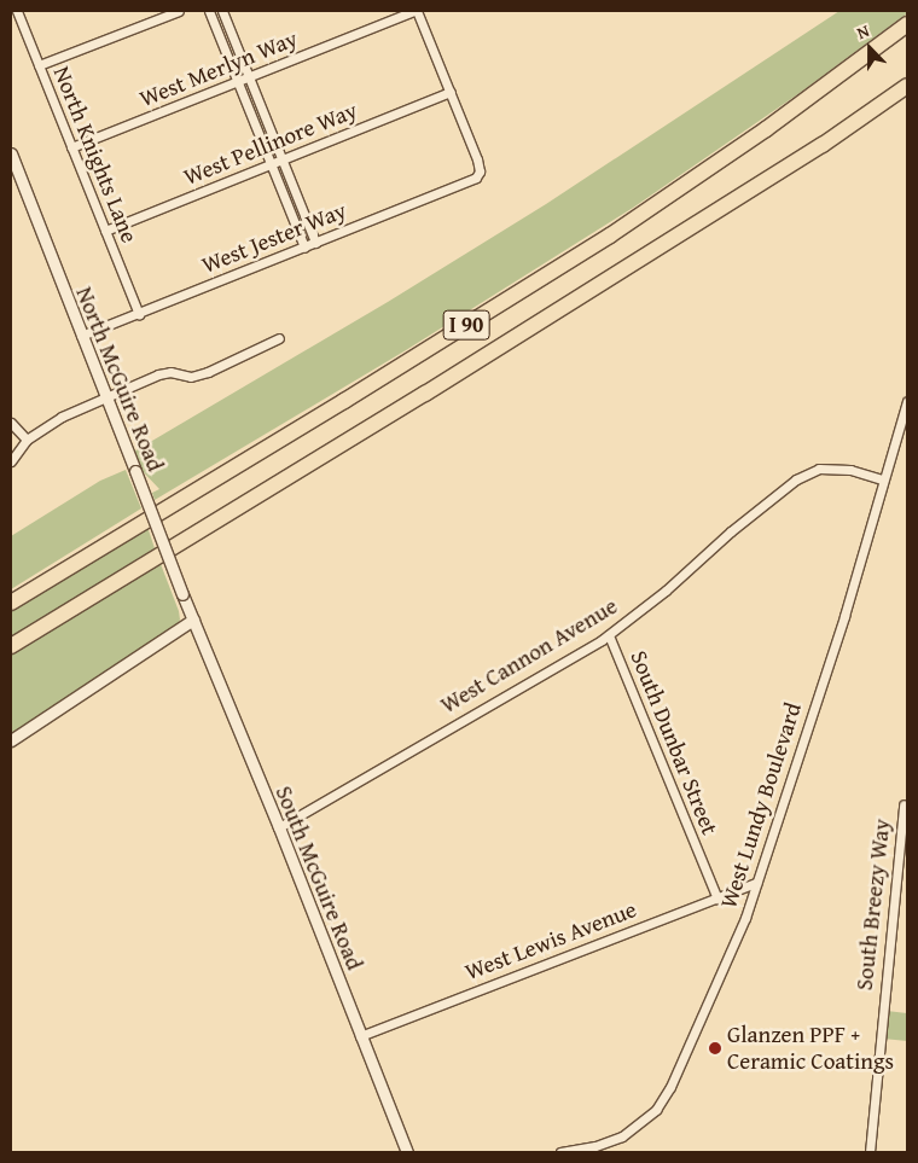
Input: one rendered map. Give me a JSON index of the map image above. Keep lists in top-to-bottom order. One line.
{"streets":{"highway":["I 90"],"street":["West Merlyn Way","West Pellinore Way","North Knights Lane","West Jester Way","North McGuire Road","West Cannon Avenue","South Dunbar Street","West Lundy Boulevard","South McGuire Road","South Breezy Way","West Lewis Avenue"]},"crossings":[["West Merlyn Way","North Knights Lane"],["West Pellinore Way","North Knights Lane"],["West Pellinore Way","West Jester Way"],["North Knights Lane","West Jester Way"],["West Jester Way","North McGuire Road"],["North McGuire Road","South McGuire Road"],["West Cannon Avenue","South Dunbar Street"],["West Cannon Avenue","West Lundy Boulevard"],["West Cannon Avenue","South McGuire Road"],["South Dunbar Street","West Lewis Avenue"],["West Lundy Boulevard","West Lewis Avenue"],["South McGuire Road","West Lewis Avenue"]],"places":["Glanzen PPF + Ceramic Coatings"],"north":"top"}
